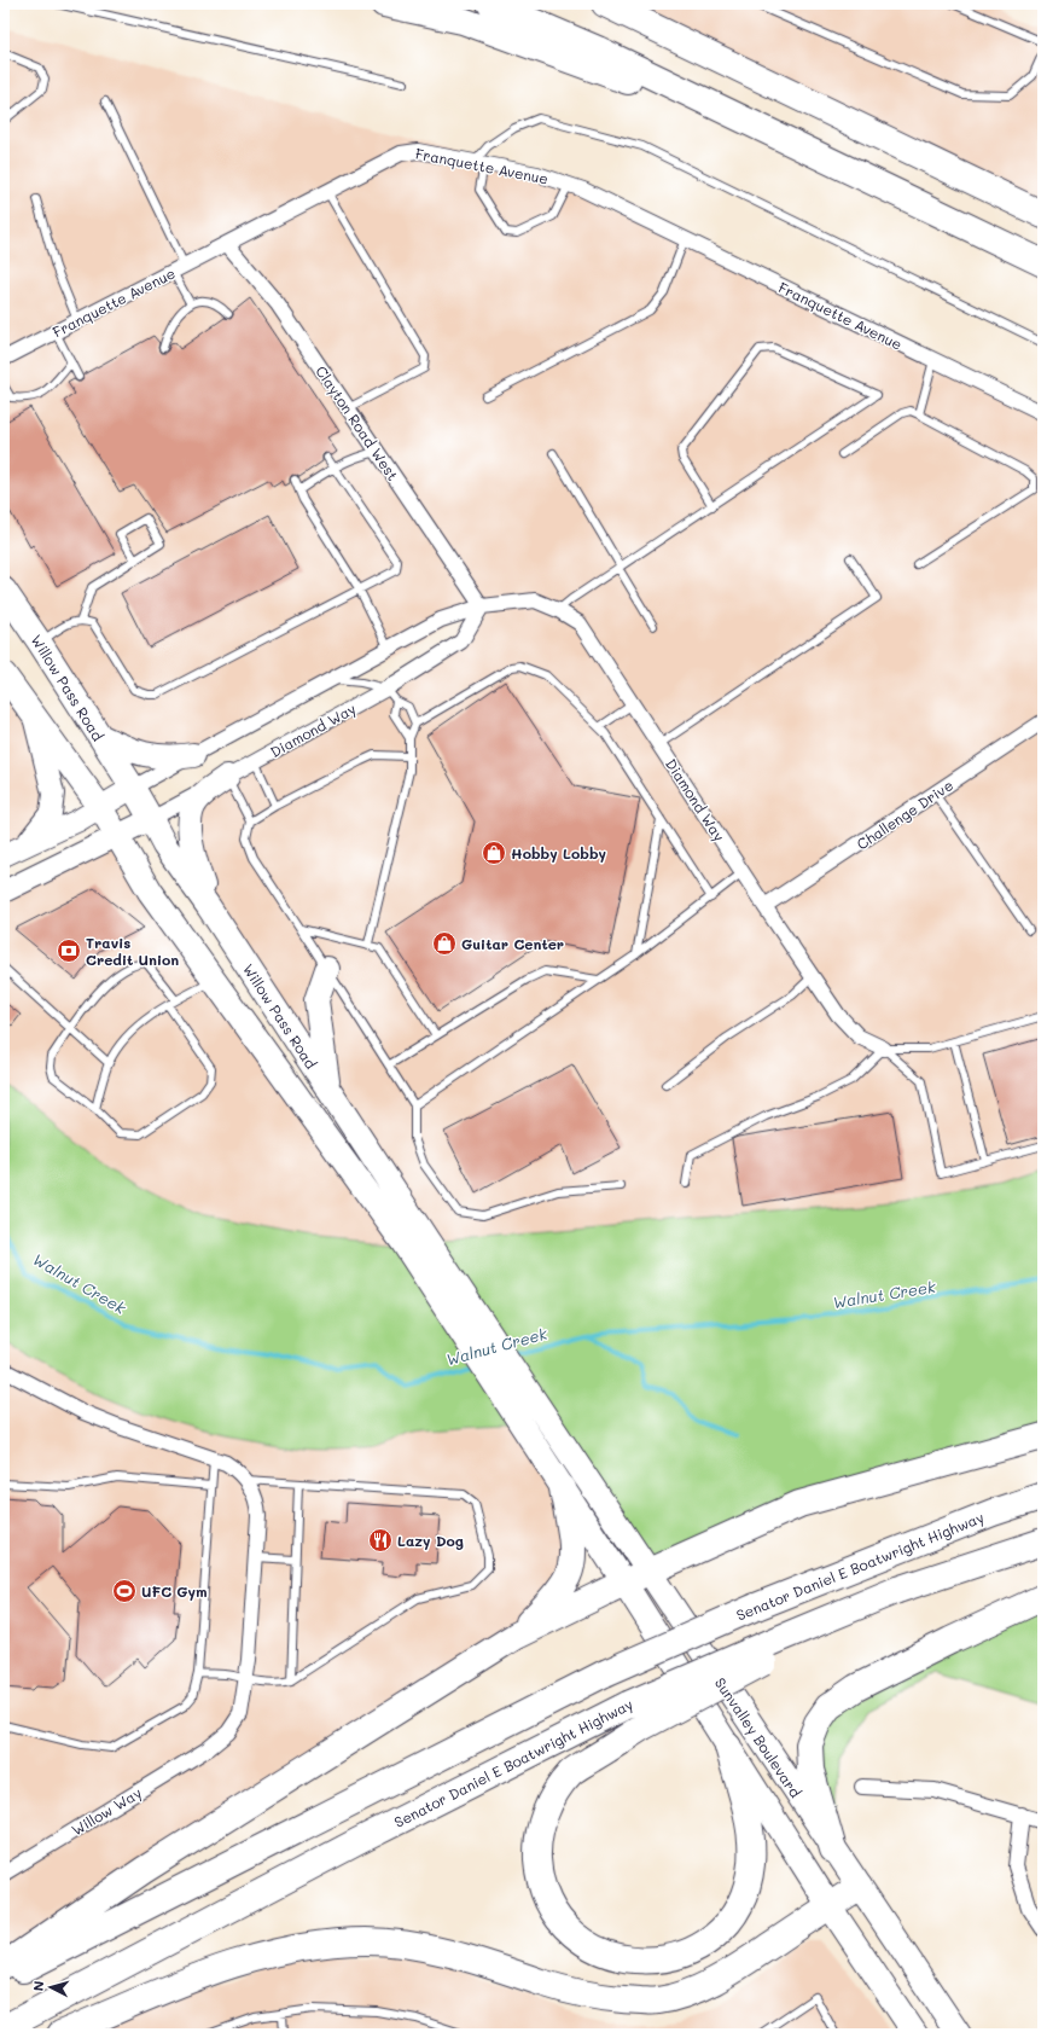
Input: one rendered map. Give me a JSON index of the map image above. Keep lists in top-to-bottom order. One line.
{"streets":{"highway":["Senator Daniel E Boatwright Highway"],"main road":["Willow Pass Road","Sunvalley Boulevard"],"street":["Franquette Avenue","Clayton Road West","Diamond Way","Challenge Drive","Willow Way"]},"crossings":[["Franquette Avenue","Clayton Road West"],["Clayton Road West","Diamond Way"],["Willow Pass Road","Diamond Way"],["Willow Pass Road","Sunvalley Boulevard"],["Diamond Way","Challenge Drive"]],"water":["Walnut Creek"],"places":{"shop":["Hobby Lobby","Guitar Center"],"bank":["Travis Credit Union"],"restaurant":["Lazy Dog"],"sports":["UFC Gym"]},"north":"left"}
